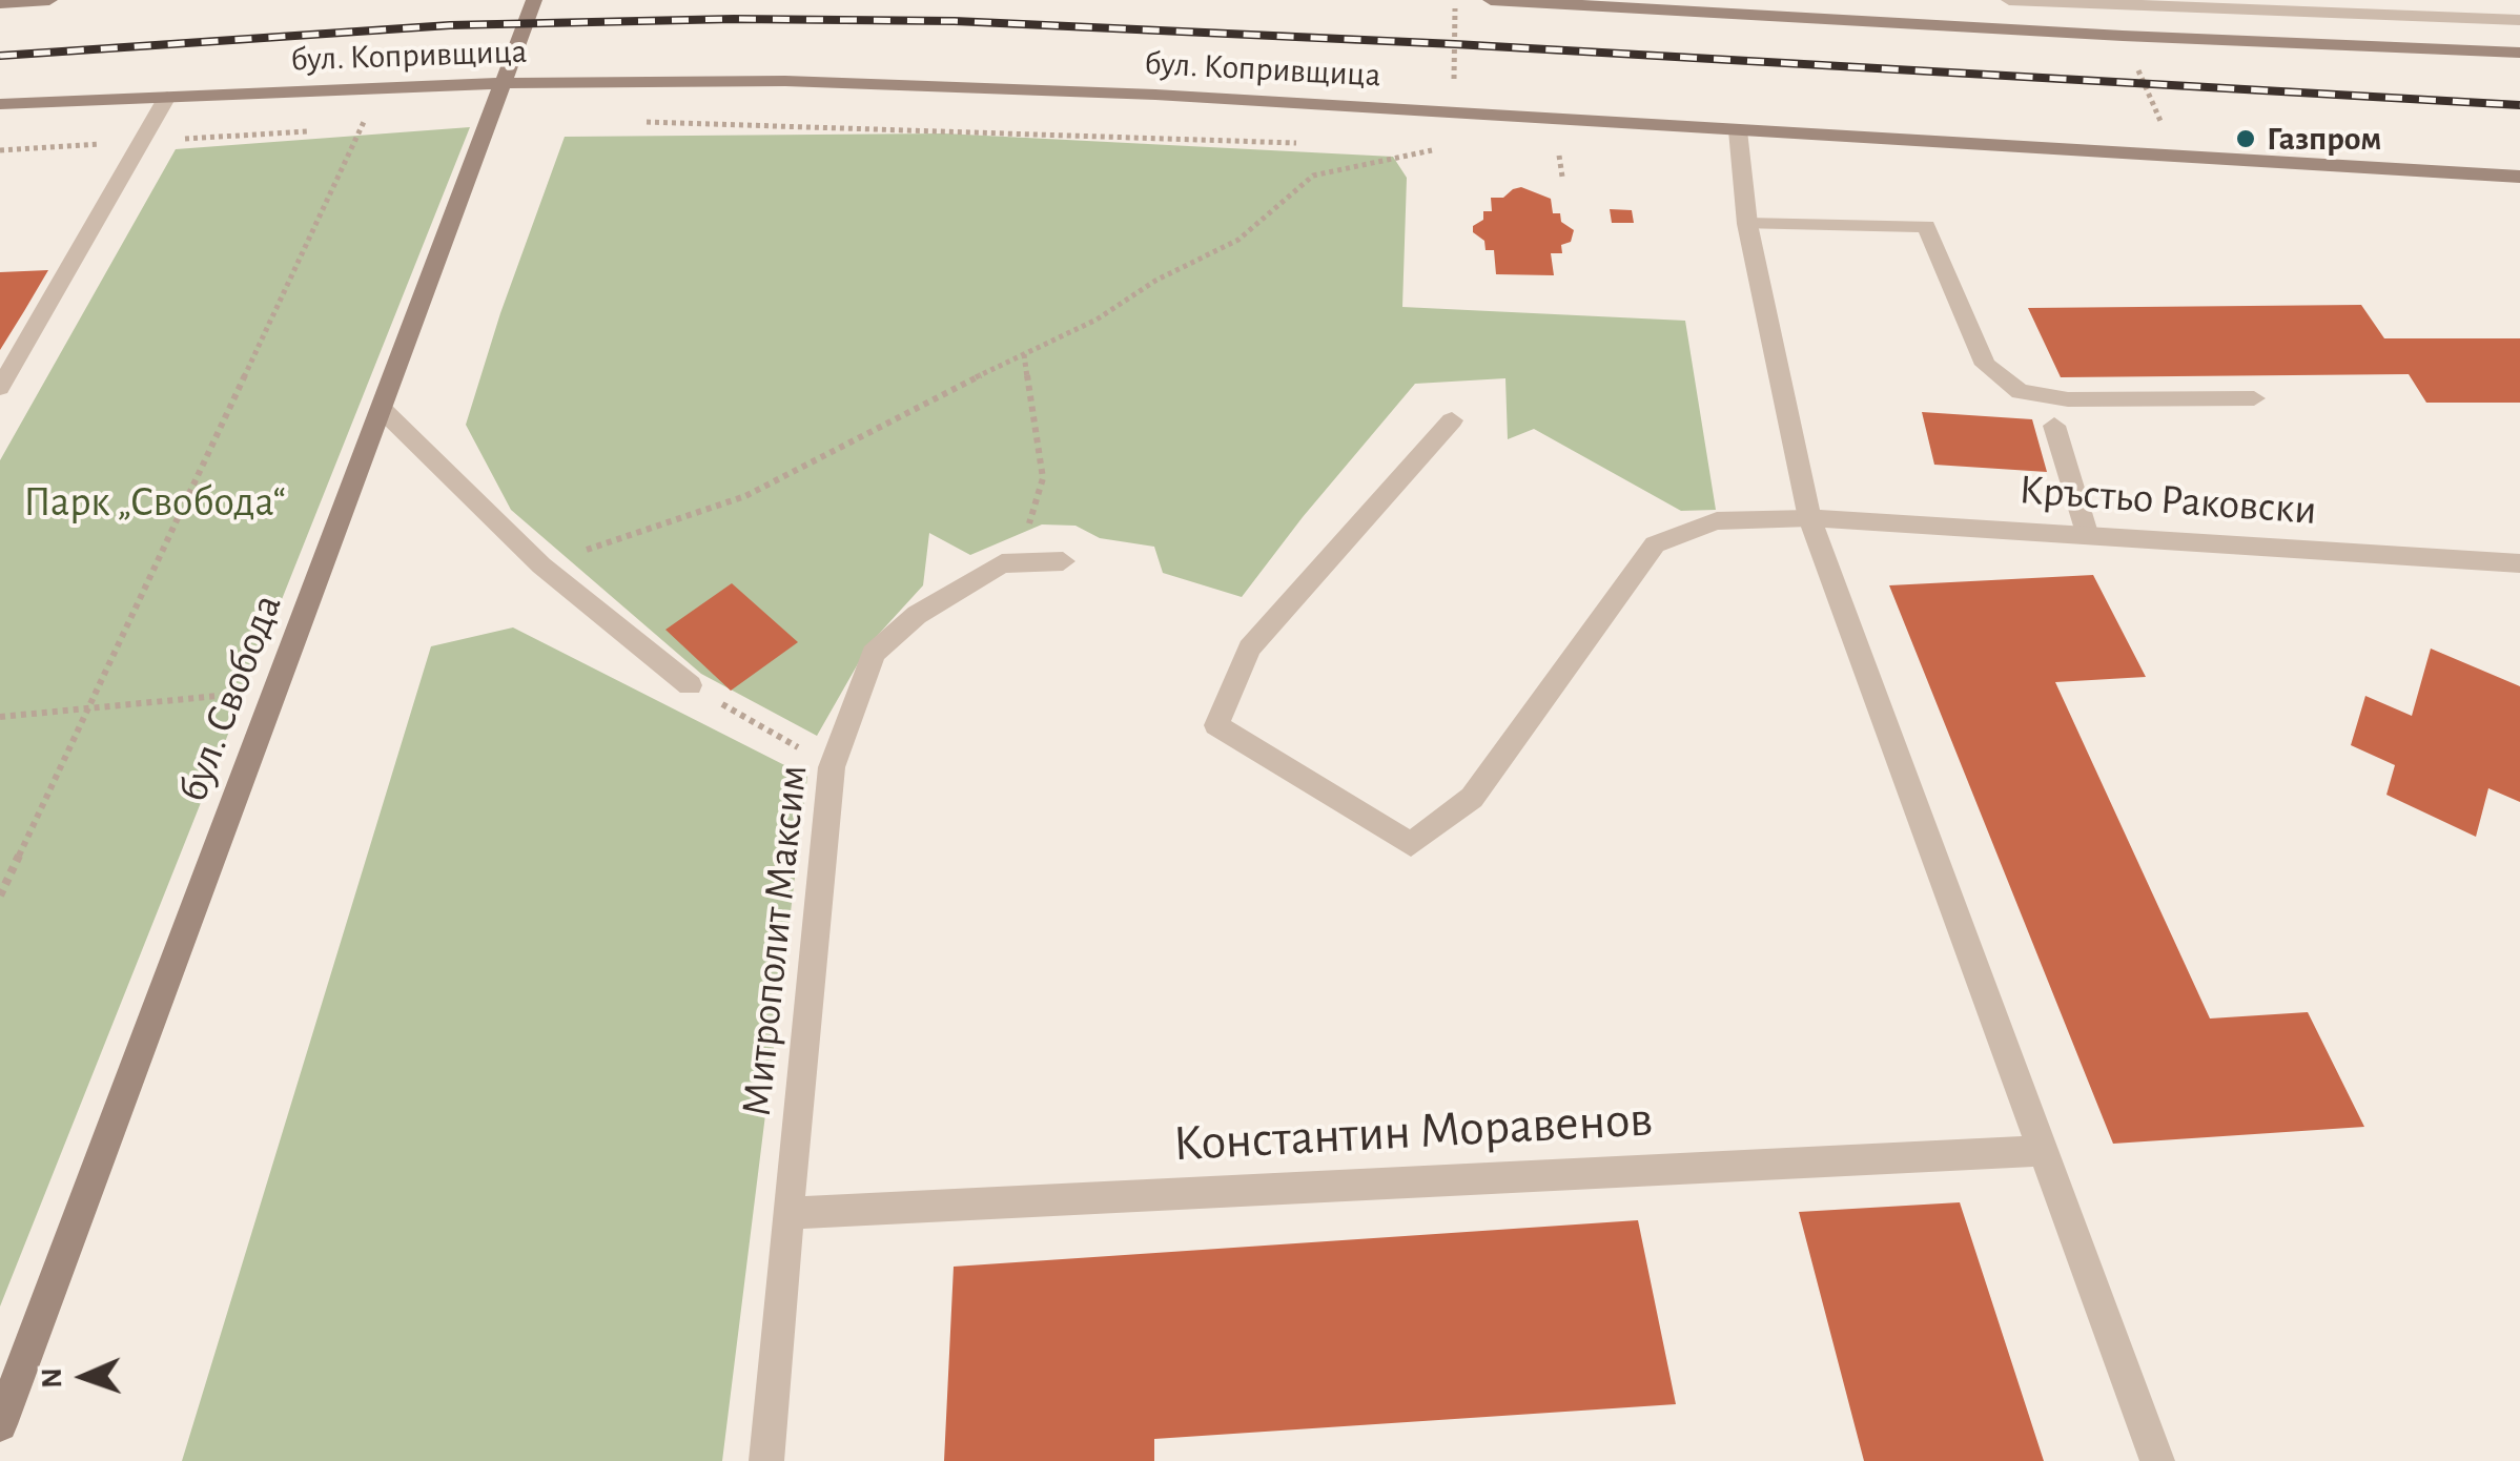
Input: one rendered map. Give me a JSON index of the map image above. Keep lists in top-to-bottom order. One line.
{"streets":{"main road":["бул. Копривщица","бул. Свобода"],"street":["Кръстьо Раковски","Митрополит Максим","Константин Моравенов"]},"crossings":[["бул. Копривщица","бул. Свобода"],["Митрополит Максим","Константин Моравенов"]],"parks":["Парк „Свобода“"],"places":["Газпром"],"north":"left"}
